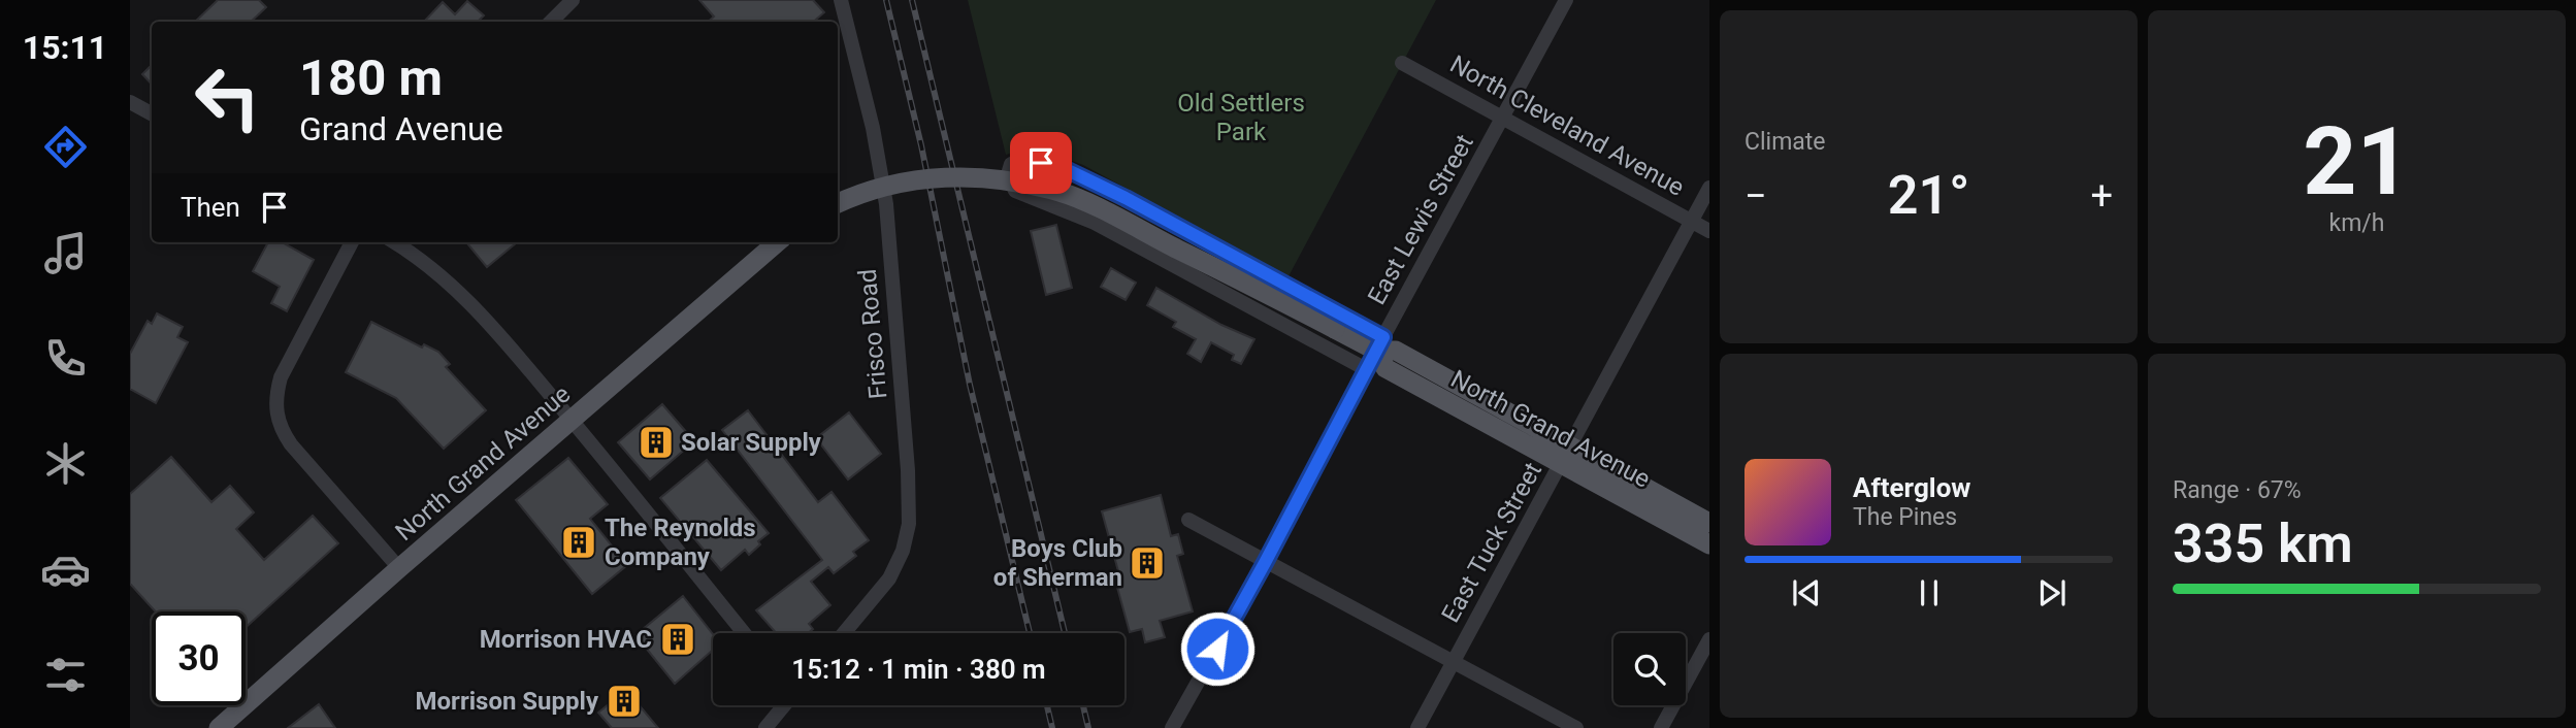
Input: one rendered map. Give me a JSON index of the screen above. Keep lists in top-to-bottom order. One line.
{"streets":{"main road":["North Grand Avenue"],"street":["North Cleveland Avenue","East Lewis Street","Frisco Road","East Tuck Street"]},"crossings":[["North Cleveland Avenue","East Lewis Street"],["North Cleveland Avenue","East Tuck Street"],["East Lewis Street","North Grand Avenue"],["North Grand Avenue","East Tuck Street"]],"parks":["Old Settlers Park"],"places":{"building":["Solar Supply","The Reynolds Company","Boys Club of Sherman","Morrison HVAC","Morrison Supply"]},"page":{"tabs":"15:11","tile":["Climate",["21","km/h"],["Range · 67%","335 km"]],"turn":["180 m","Grand Avenue"],"heat":["−","21°","+"],"then":"Then","song":["Afterglow","The Pines"],"limit":"30","trip":"15:12 · 1 min · 380 m"}}
